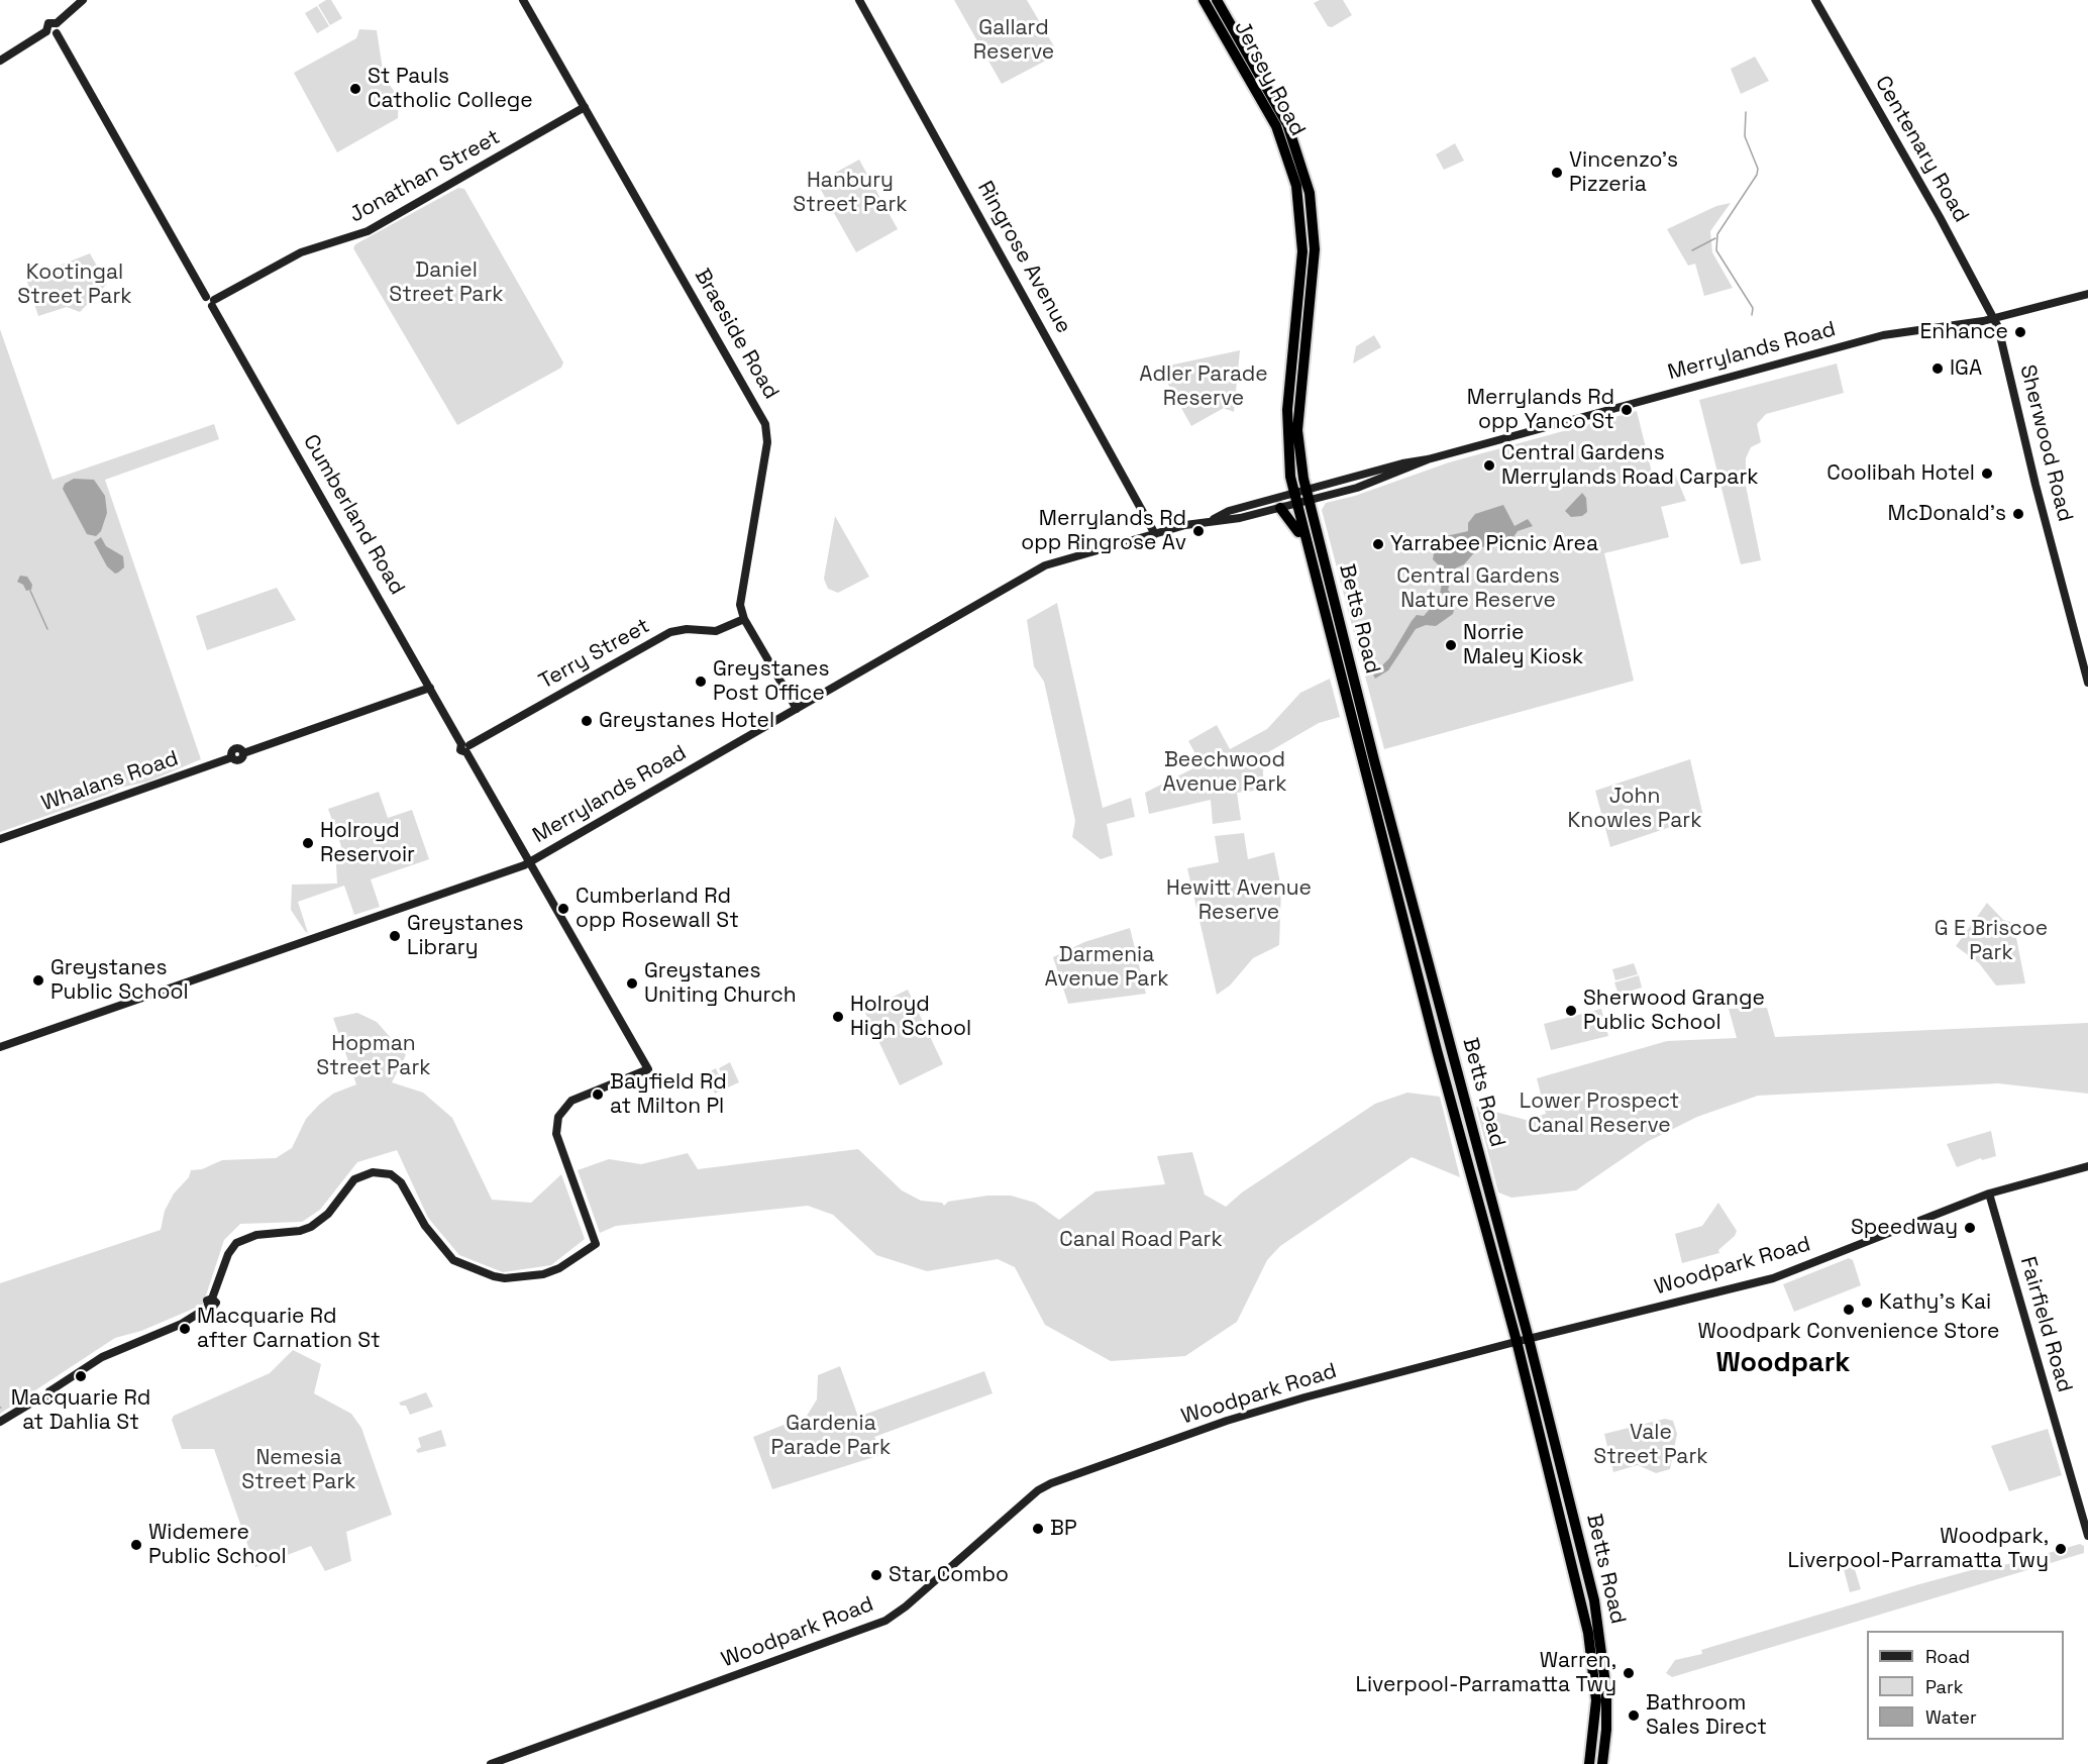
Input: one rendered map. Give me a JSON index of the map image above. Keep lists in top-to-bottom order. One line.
{"streets":{"highway":["Jersey Road","Betts Road"],"street":["Centenary Road","Jonathan Street","Ringrose Avenue","Braeside Road","Merrylands Road","Sherwood Road","Cumberland Road","Terry Street","Whalans Road","Woodpark Road","Fairfield Road"]},"crossings":[["Jersey Road","Merrylands Road"],["Jersey Road","Betts Road"],["Centenary Road","Merrylands Road"],["Centenary Road","Sherwood Road"],["Jonathan Street","Braeside Road"],["Jonathan Street","Cumberland Road"],["Ringrose Avenue","Merrylands Road"],["Braeside Road","Merrylands Road"],["Braeside Road","Terry Street"],["Merrylands Road","Sherwood Road"],["Merrylands Road","Cumberland Road"],["Merrylands Road","Betts Road"],["Cumberland Road","Terry Street"],["Cumberland Road","Whalans Road"],["Betts Road","Woodpark Road"],["Woodpark Road","Fairfield Road"]],"districts":["Woodpark"],"parks":["Gallard Reserve","Hanbury Street Park","Daniel Street Park","Kootingal Street Park","Adler Parade Reserve","Central Gardens Nature Reserve","Beechwood Avenue Park","John Knowles Park","Hewitt Avenue Reserve","G E Briscoe Park","Darmenia Avenue Park","Hopman Street Park","Lower Prospect Canal Reserve","Canal Road Park","Gardenia Parade Park","Vale Street Park","Nemesia Street Park"],"places":["St Pauls Catholic College","Vincenzo's Pizzeria","Enhance","IGA","Merrylands Rd opp Yanco St","Central Gardens Merrylands Road Carpark","Coolibah Hotel","McDonald's","Merrylands Rd opp Ringrose Av","Yarrabee Picnic Area","Norrie Maley Kiosk","Greystanes Post Office","Greystanes Hotel","Holroyd Reservoir","Cumberland Rd opp Rosewall St","Greystanes Library","Greystanes Public School","Greystanes Uniting Church","Sherwood Grange Public School","Holroyd High School","Bayfield Rd at Milton Pl","Speedway","Kathy's Kai","Woodpark Convenience Store","Macquarie Rd after Carnation St","Macquarie Rd at Dahlia St","BP","Widemere Public School","Woodpark, Liverpool-Parramatta Twy","Star Combo","Warren, Liverpool-Parramatta Twy","Bathroom Sales Direct"],"legend":["Road","Park","Water"]}
